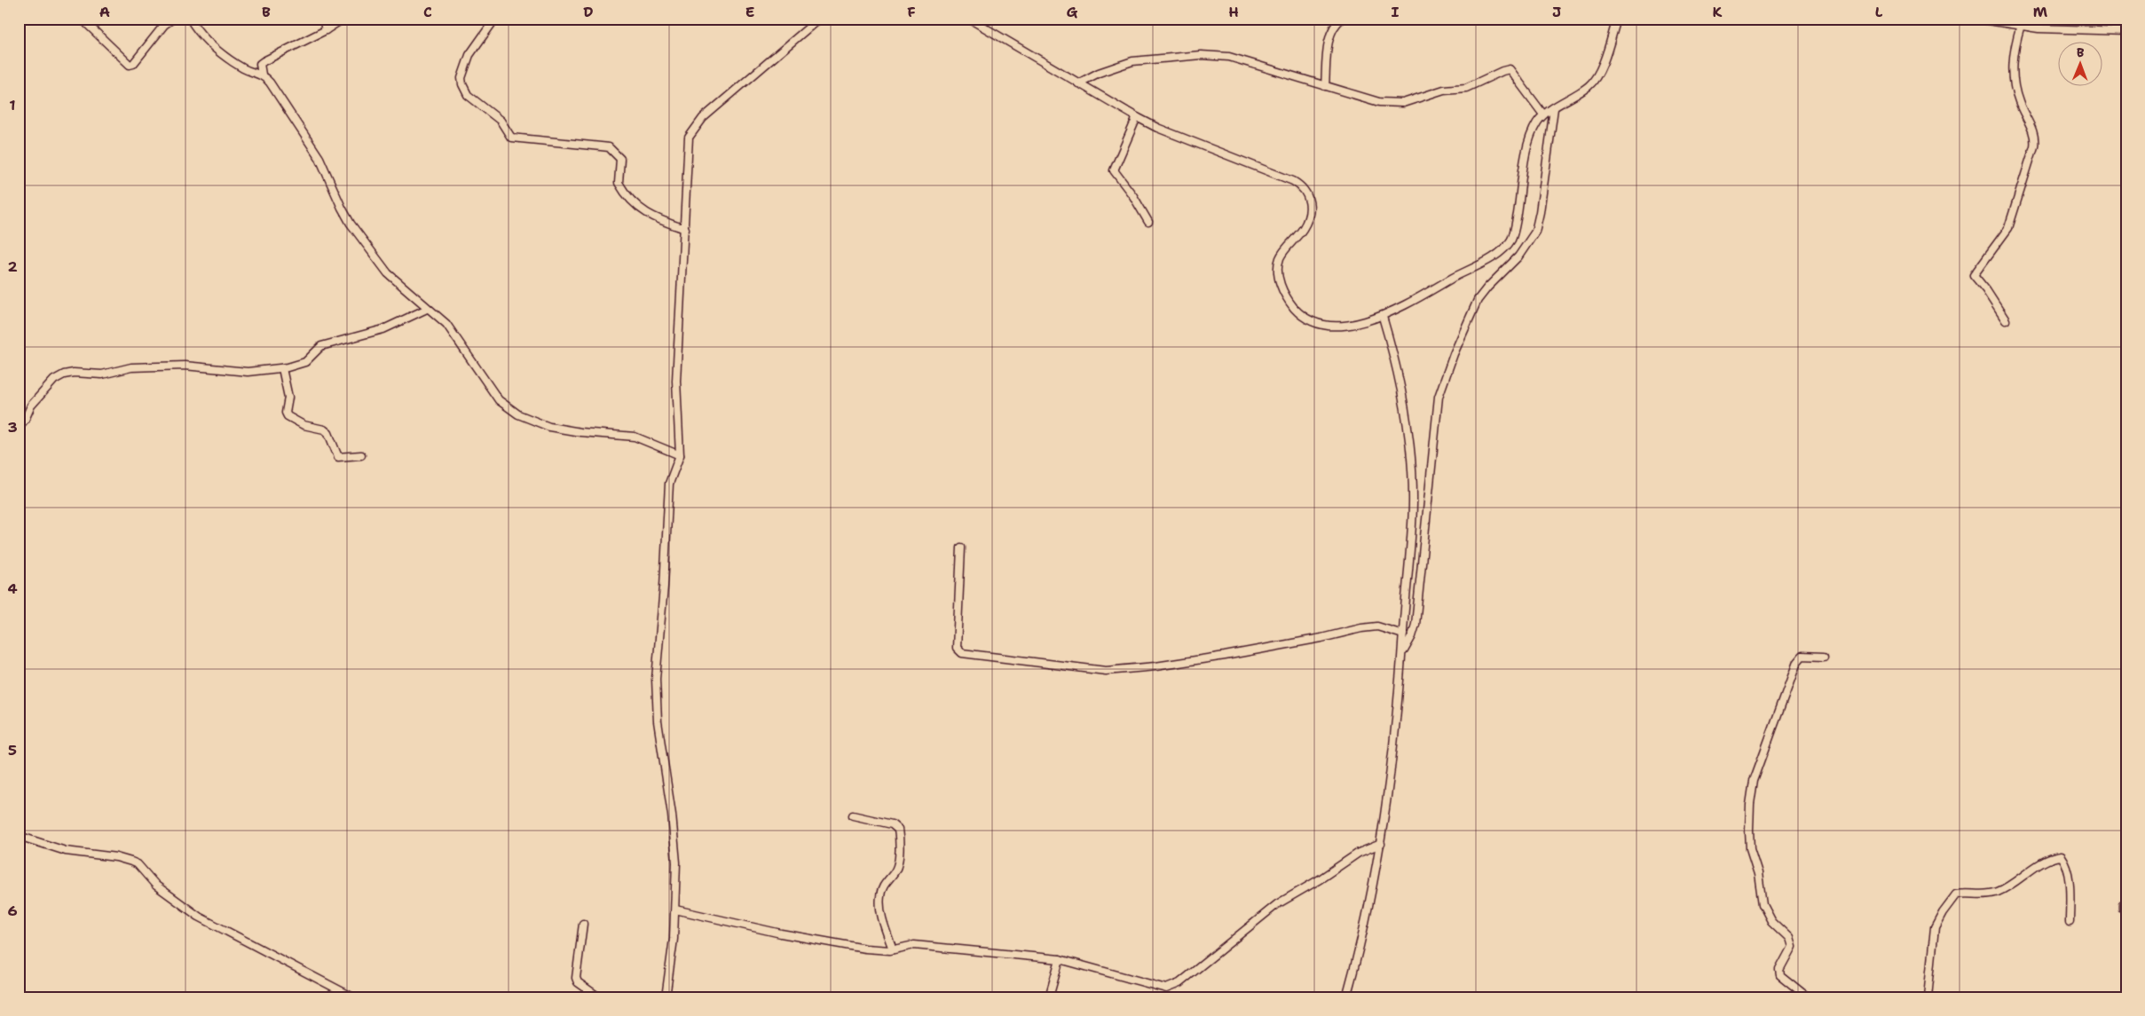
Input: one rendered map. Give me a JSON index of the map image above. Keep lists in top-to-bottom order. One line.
{"north":"top","grid":{"columns":["A","B","C","D","E","F","G","H","I","J","K","L","M"],"rows":["1","2","3","4","5","6"]}}
